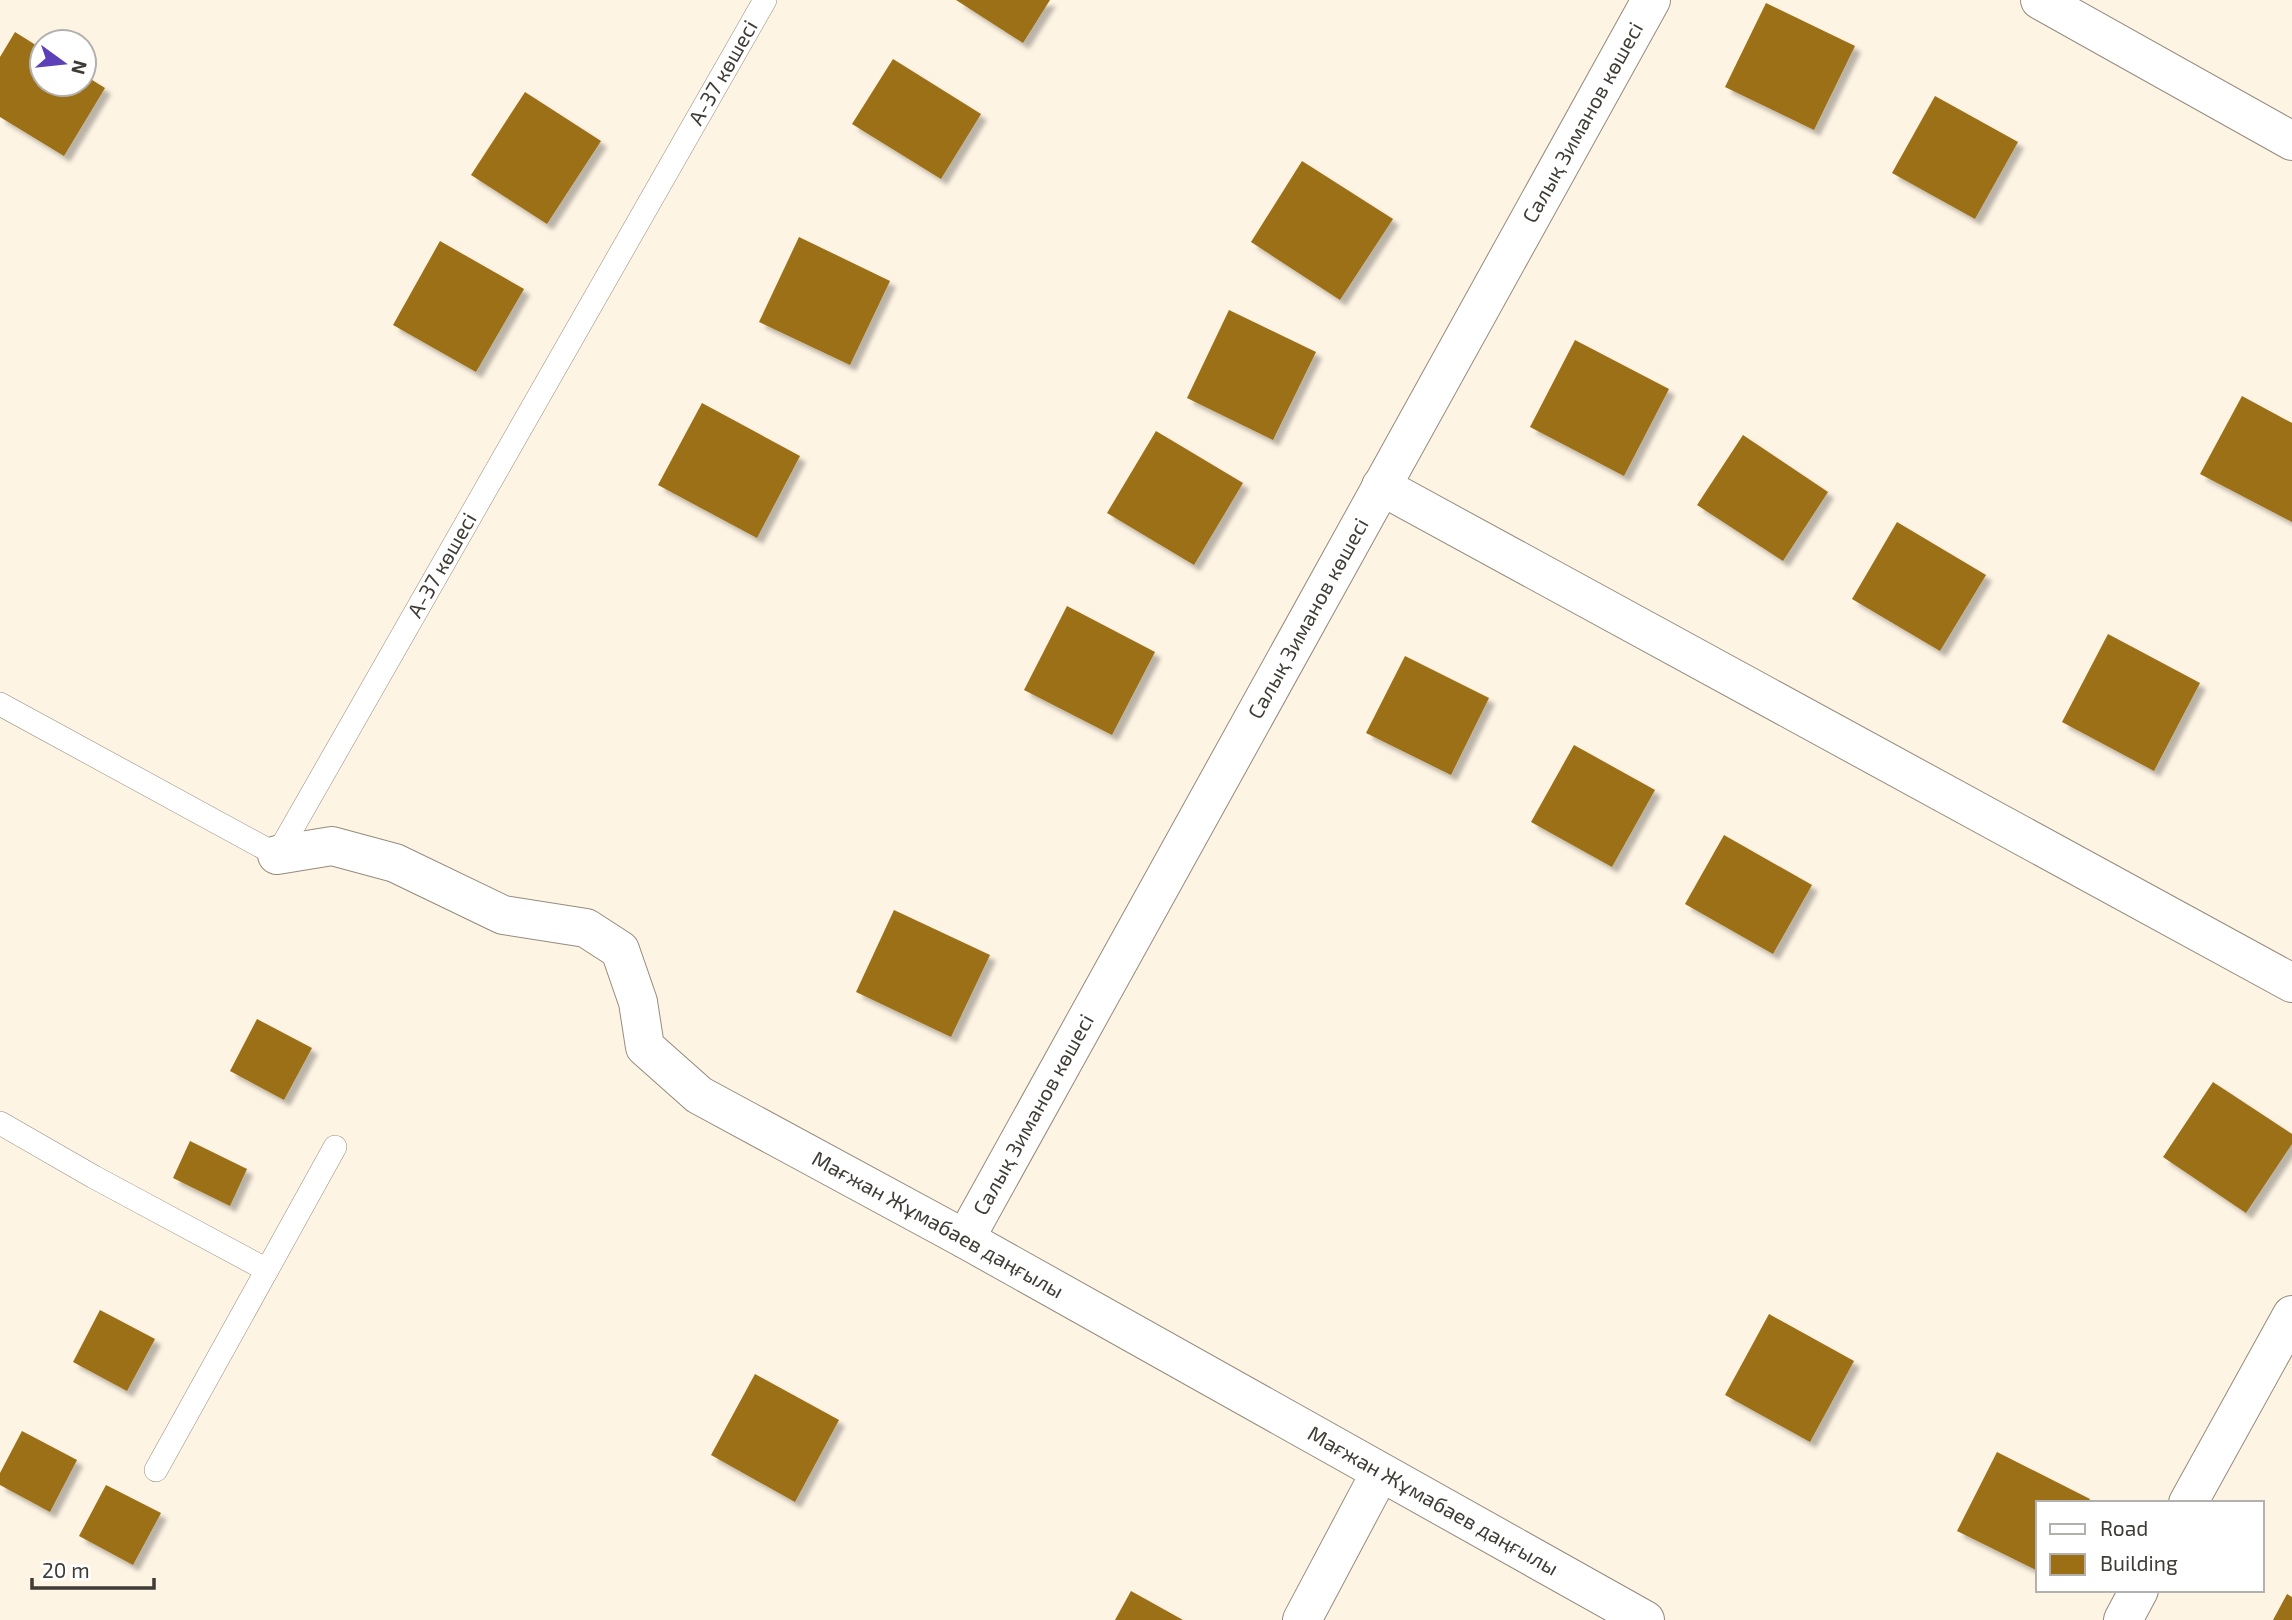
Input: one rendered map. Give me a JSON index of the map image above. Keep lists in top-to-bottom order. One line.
{"streets":{"street":["Салық Зиманов көшесі","Мағжан Жұмабаев даңғылы"],"lane":["А-37 көшесі"]},"crossings":[["А-37 көшесі","Мағжан Жұмабаев даңғылы"],["Салық Зиманов көшесі","Мағжан Жұмабаев даңғылы"]],"legend":["Road","Building"],"scale_bar":"20 m","north":"right"}
